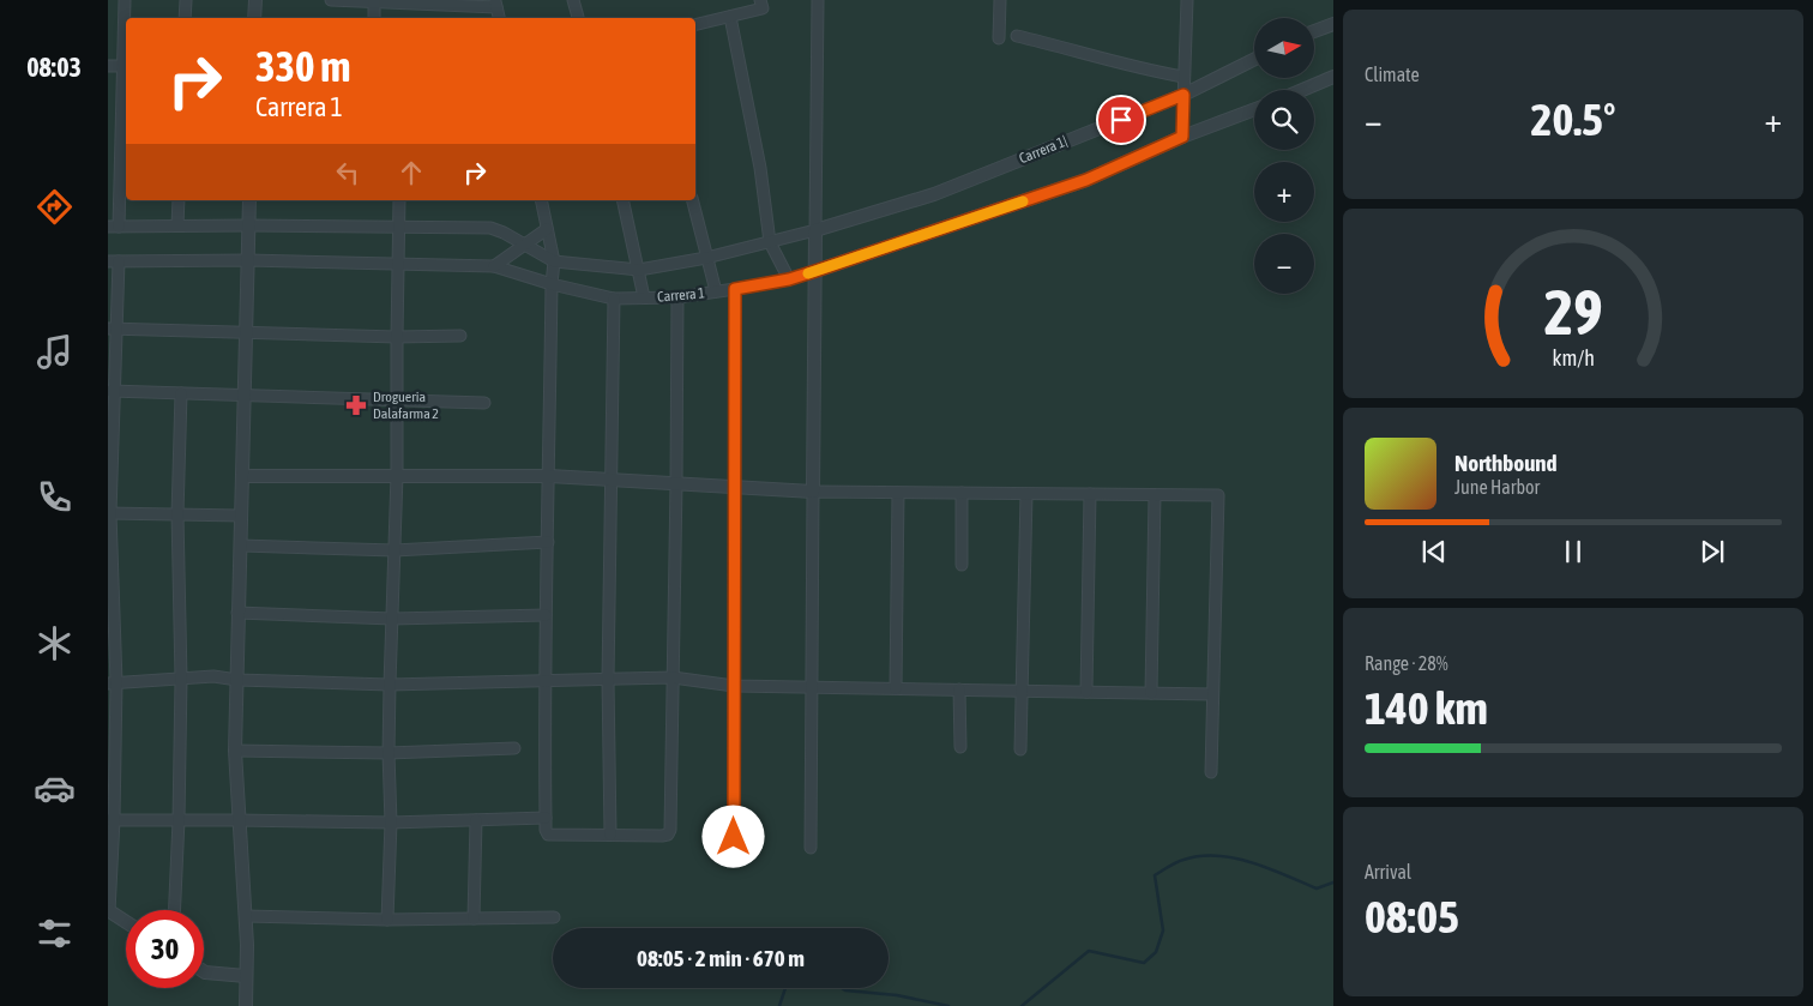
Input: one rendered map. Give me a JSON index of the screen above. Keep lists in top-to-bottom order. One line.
{"streets":{"street":["Carrera 1|","Carrera 1"]},"places":{"pharmacy":["Drogueria Dalafarma 2"]},"north":"right","page":{"tabs":"08:03","tile":["Climate",["Range · 28%","140 km"],["Arrival","08:05"]],"map_buttons":["+","−"],"turn":["330 m","Carrera 1"],"heat":["−","20.5°","+"],"song":["Northbound","June Harbor"],"limit":"30","trip":"08:05 · 2 min · 670 m","gauge":["29","km/h"]}}
